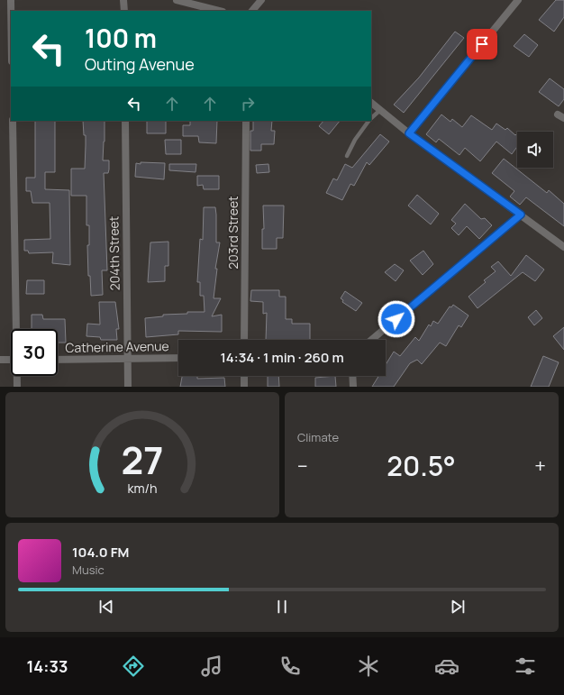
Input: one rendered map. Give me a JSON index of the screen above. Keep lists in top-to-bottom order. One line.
{"streets":{"street":["203rd Street","204th Street","Catherine Avenue"]},"crossings":[["204th Street","Catherine Avenue"]],"page":{"turn":["100 m","Outing Avenue"],"limit":"30","trip":"14:34 · 1 min · 260 m","tile":"Climate","heat":["−","20.5°","+"],"song":["104.0 FM","Music"],"tabs":"14:33","gauge":["27","km/h"]}}
